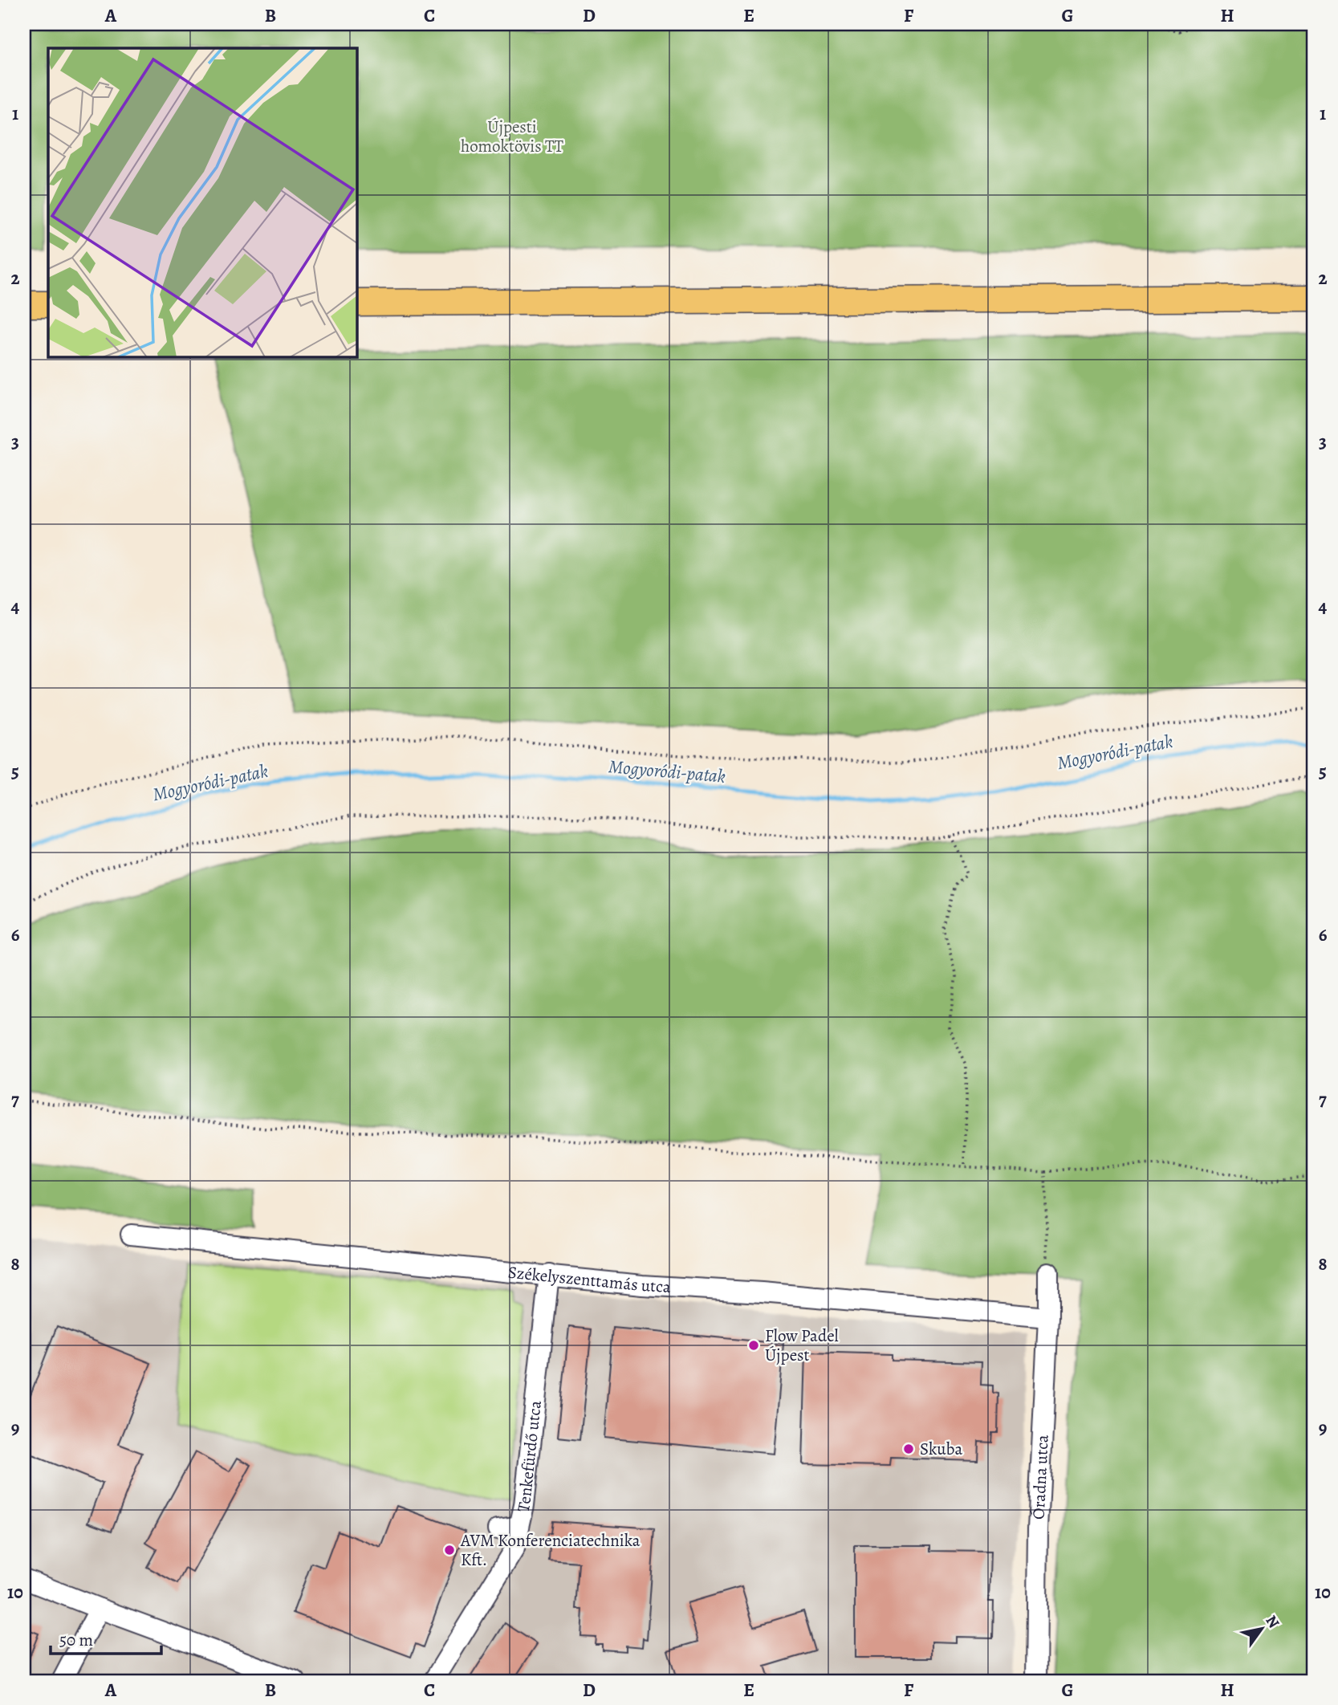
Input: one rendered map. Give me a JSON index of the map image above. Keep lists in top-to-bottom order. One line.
{"streets":{"street":["Székelyszenttamás utca","Tenkefürdő utca","Óradna utca"]},"crossings":[["Székelyszenttamás utca","Tenkefürdő utca"],["Székelyszenttamás utca","Óradna utca"]],"water":["Mogyoródi-patak"],"parks":["Újpesti homoktövis TT"],"places":["Flow Padel Újpest","Skuba","AVM Konferenciatechnika Kft."],"scale_bar":"50 m","north":"top right","grid":{"columns":["A","B","C","D","E","F","G","H"],"rows":["1","2","3","4","5","6","7","8","9","10"]}}
